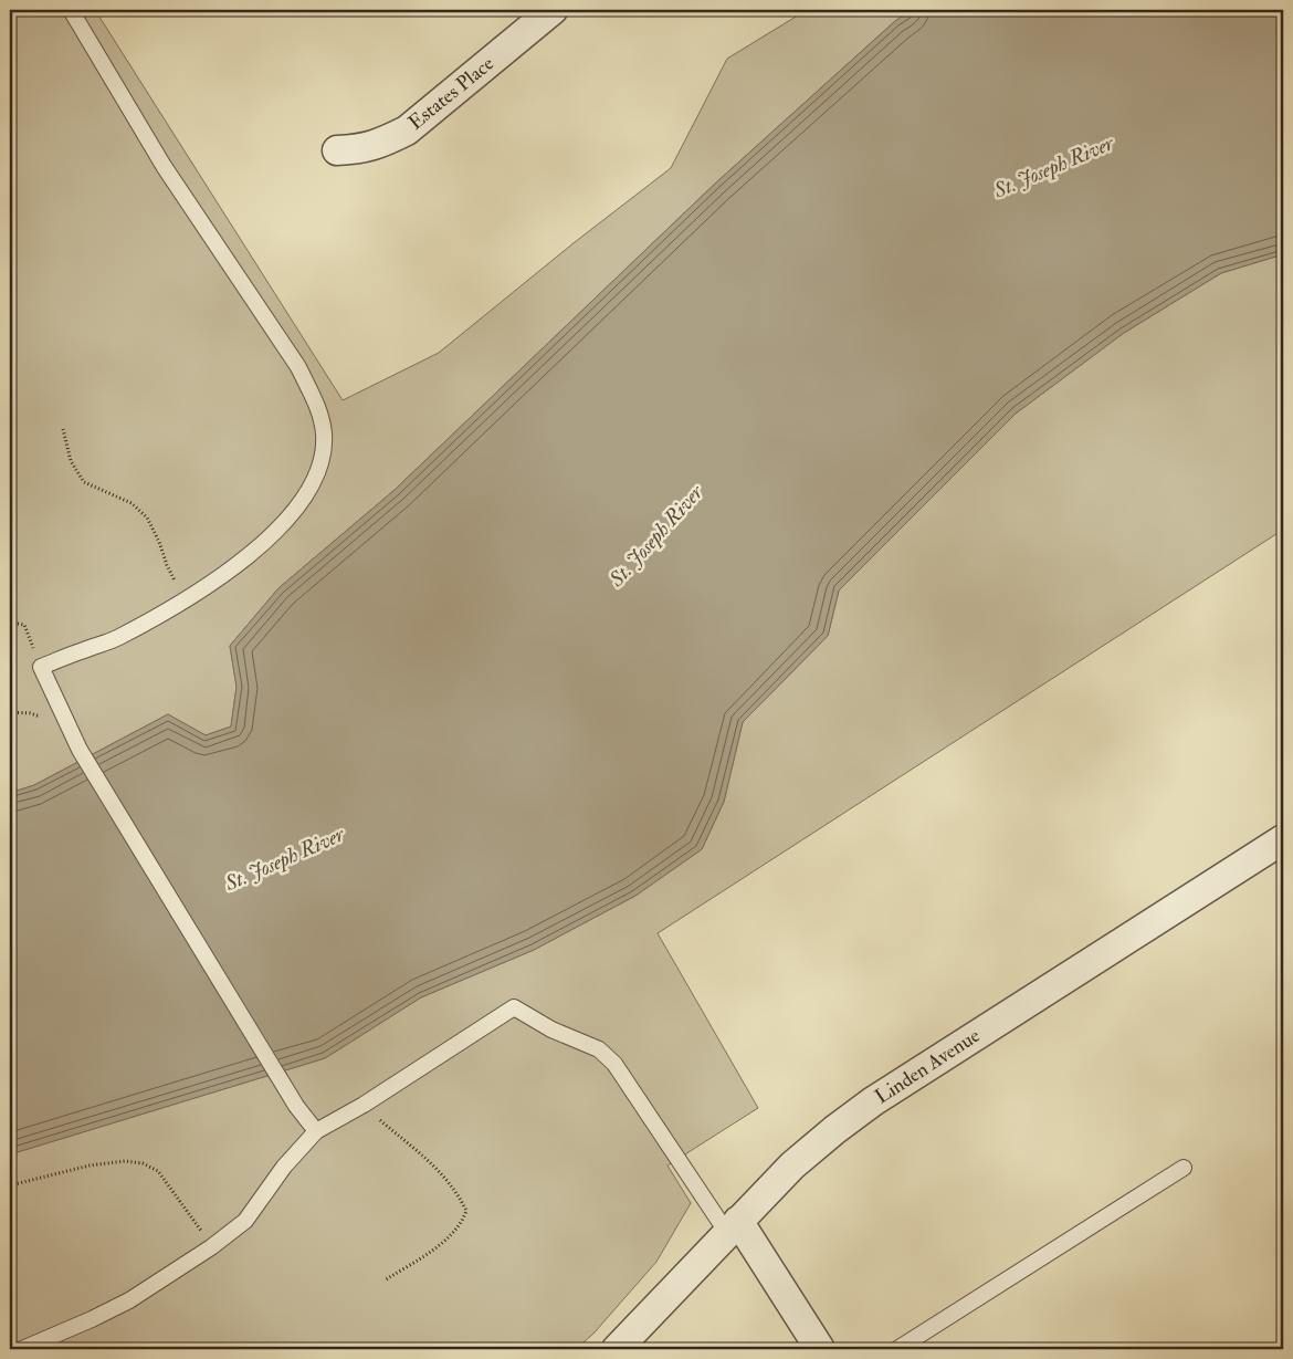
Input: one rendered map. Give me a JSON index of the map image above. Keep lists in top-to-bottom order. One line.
{"streets":{"street":["Estates Place","Linden Avenue"]},"water":["St. Joseph River"]}
